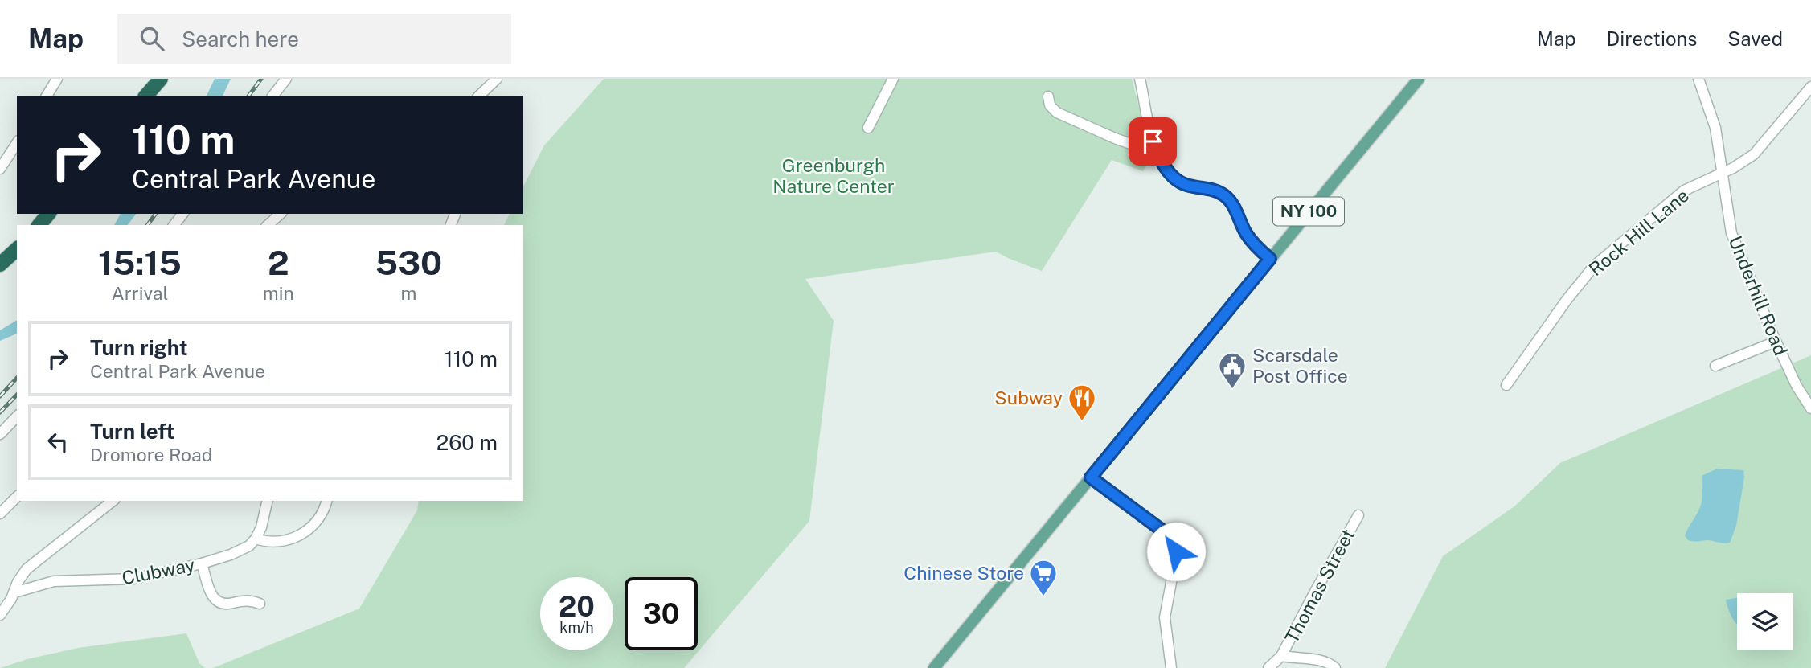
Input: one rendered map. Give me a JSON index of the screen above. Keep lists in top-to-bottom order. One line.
{"streets":{"main road":["NY 100"],"street":["Rock Hill Lane","Underhill Road","Clubway","Thomas Street"]},"crossings":[["Rock Hill Lane","Underhill Road"]],"parks":["Greenburgh Nature Center"],"places":{"public building":["Scarsdale Post Office"],"restaurant":["Subway"],"supermarket":["Chinese Store"]},"page":{"header":"Map","search":"Search here","nav":["Map","Directions","Saved"],"turn":["110 m","Central Park Avenue"],"eta":["15:15","Arrival","2","min","530","m"],"list":[{"name":"Turn right","note":"Central Park Avenue","value":"110 m"},{"name":"Turn left","note":"Dromore Road","value":"260 m"}],"speed":"20 km/h","limit":"30"}}
